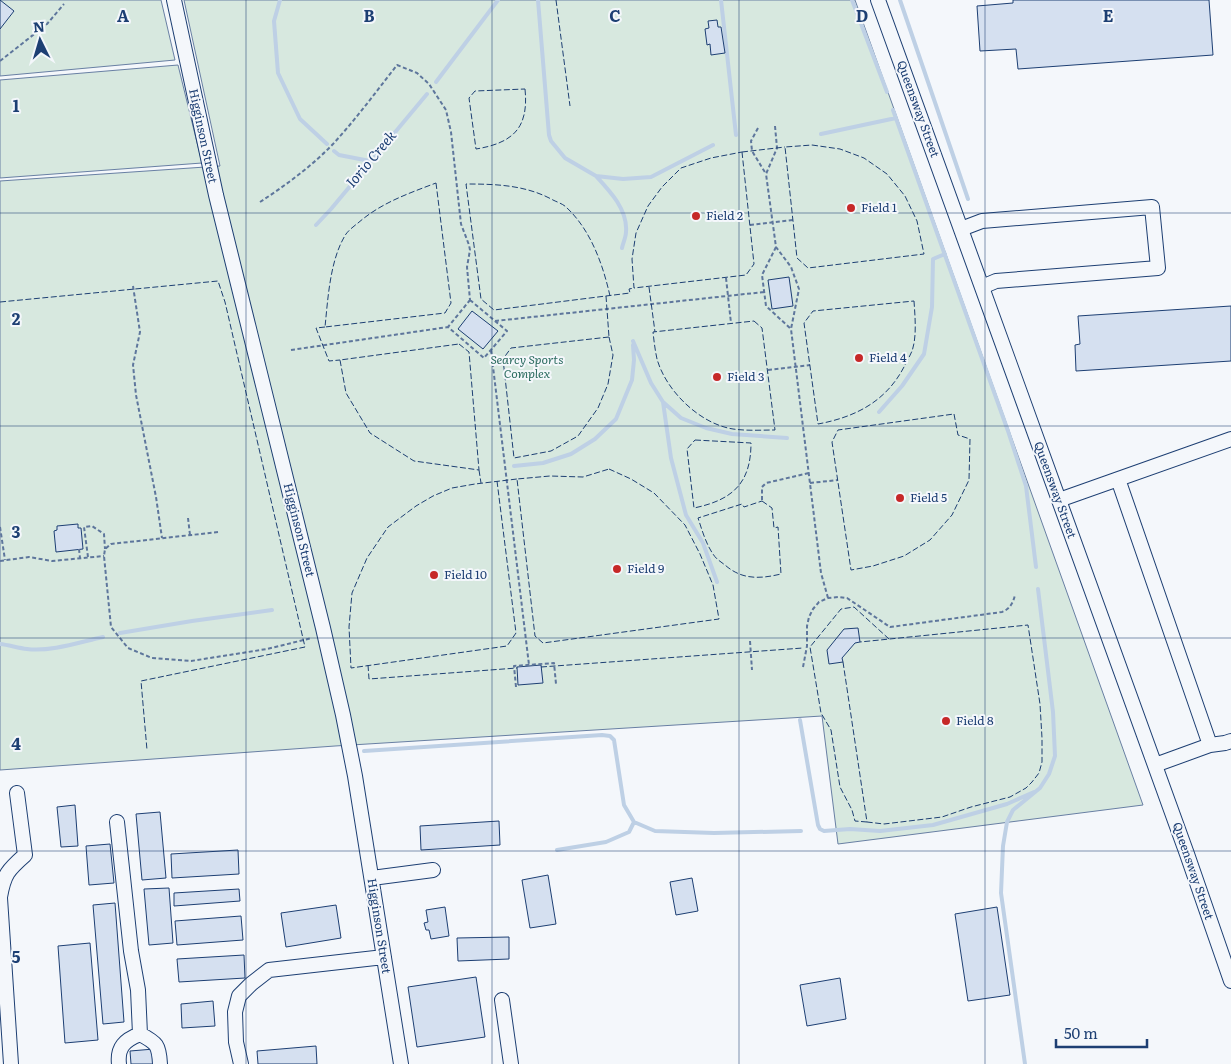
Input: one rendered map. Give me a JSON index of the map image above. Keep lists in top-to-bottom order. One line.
{"streets":{"street":["Queensway Street","Higginson Street"]},"water":["Iorio Creek"],"parks":["Searcy Sports Complex"],"places":["Field 1","Field 2","Field 4","Field 3","Field 5","Field 9","Field 10","Field 8"],"scale_bar":"50 m","north":"top","grid":{"columns":["A","B","C","D","E"],"rows":["1","2","3","4","5"]}}
